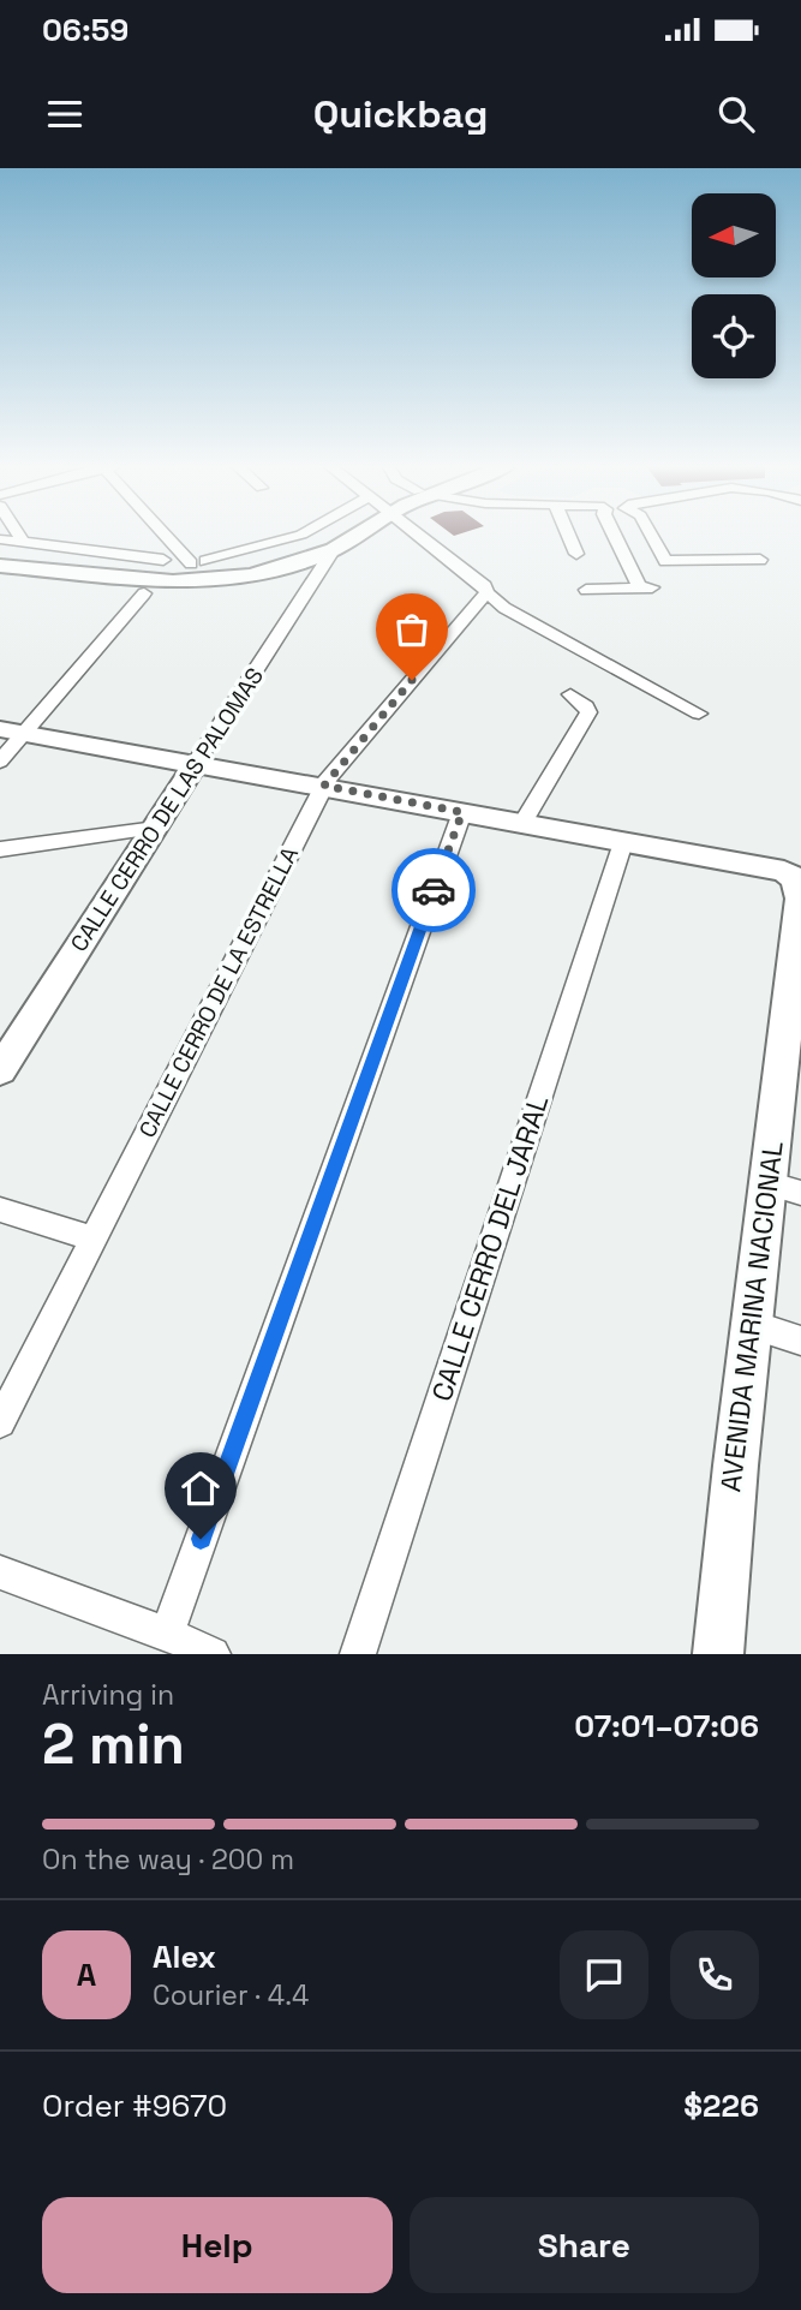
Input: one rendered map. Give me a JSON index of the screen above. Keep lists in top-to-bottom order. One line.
{"streets":{"street":["CALLE CERRO DE LAS PALOMAS","CALLE CERRO DE LA ESTRELLA","CALLE CERRO DEL JARAL","AVENIDA MARINA NACIONAL"]},"crossings":[["CALLE CERRO DEL JARAL","AVENIDA MARINA NACIONAL"]],"north":"left","page":{"status":"06:59","header":"Quickbag","heading":["2 min","Arriving in","07:01–07:06"],"panel":["Alex","Courier · 4.4","Order #9670","$226"],"bar":"On the way · 200 m","round":"A","buttons":["Help","Share"]}}
